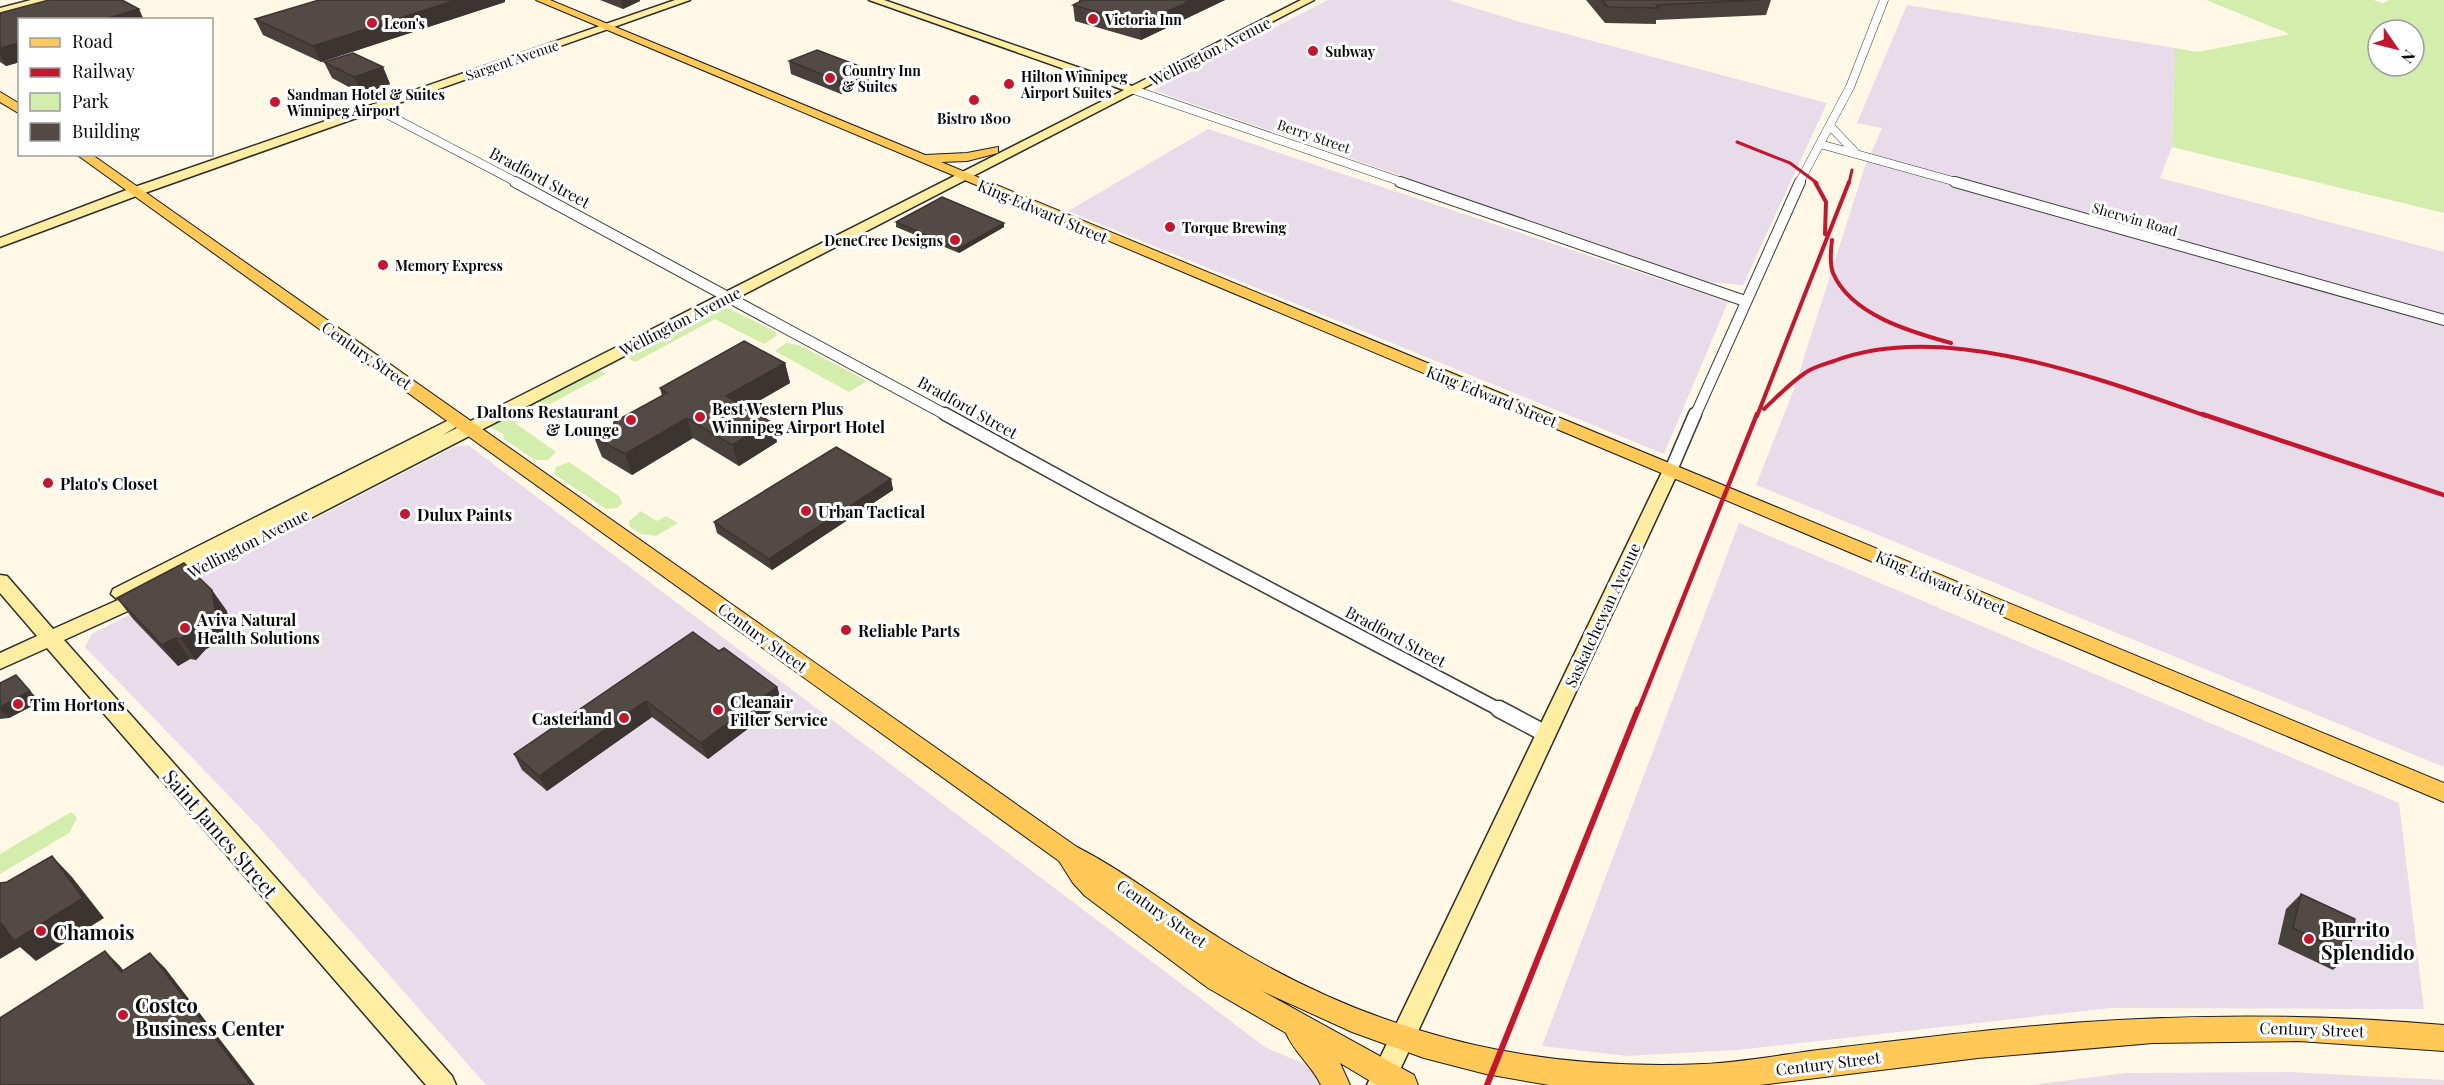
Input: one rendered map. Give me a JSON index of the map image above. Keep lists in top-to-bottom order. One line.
{"streets":{"main road":["Wellington Avenue","Sargent Avenue","Berry Street","King Edward Street","Century Street","Saskatchewan Avenue","Saint James Street"],"street":["Bradford Street","Sherwin Road"]},"crossings":[["Wellington Avenue","Berry Street"],["Wellington Avenue","Bradford Street"],["Wellington Avenue","King Edward Street"],["Wellington Avenue","Century Street"],["Wellington Avenue","Saint James Street"],["Sargent Avenue","Bradford Street"],["Sargent Avenue","King Edward Street"],["Sargent Avenue","Century Street"],["Berry Street","Saskatchewan Avenue"],["Bradford Street","Saskatchewan Avenue"],["King Edward Street","Saskatchewan Avenue"],["Sherwin Road","Saskatchewan Avenue"],["Century Street","Saskatchewan Avenue"]],"places":["Victoria Inn","Leon's","Subway","Country Inn & Suites","Hilton Winnipeg Airport Suites","Bistro 1800","Sandman Hotel & Suites Winnipeg Airport","Torque Brewing","DeneCree Designs","Memory Express","Best Western Plus Winnipeg Airport Hotel","Daltons Restaurant & Lounge","Plato's Closet","Urban Tactical","Dulux Paints","Aviva Natural Health Solutions","Reliable Parts","Tim Hortons","Cleanair Filter Service","Casterland","Chamois","Burrito Splendido","Costco Business Center"],"legend":["Road","Railway","Park","Building"],"north":"bottom right"}
